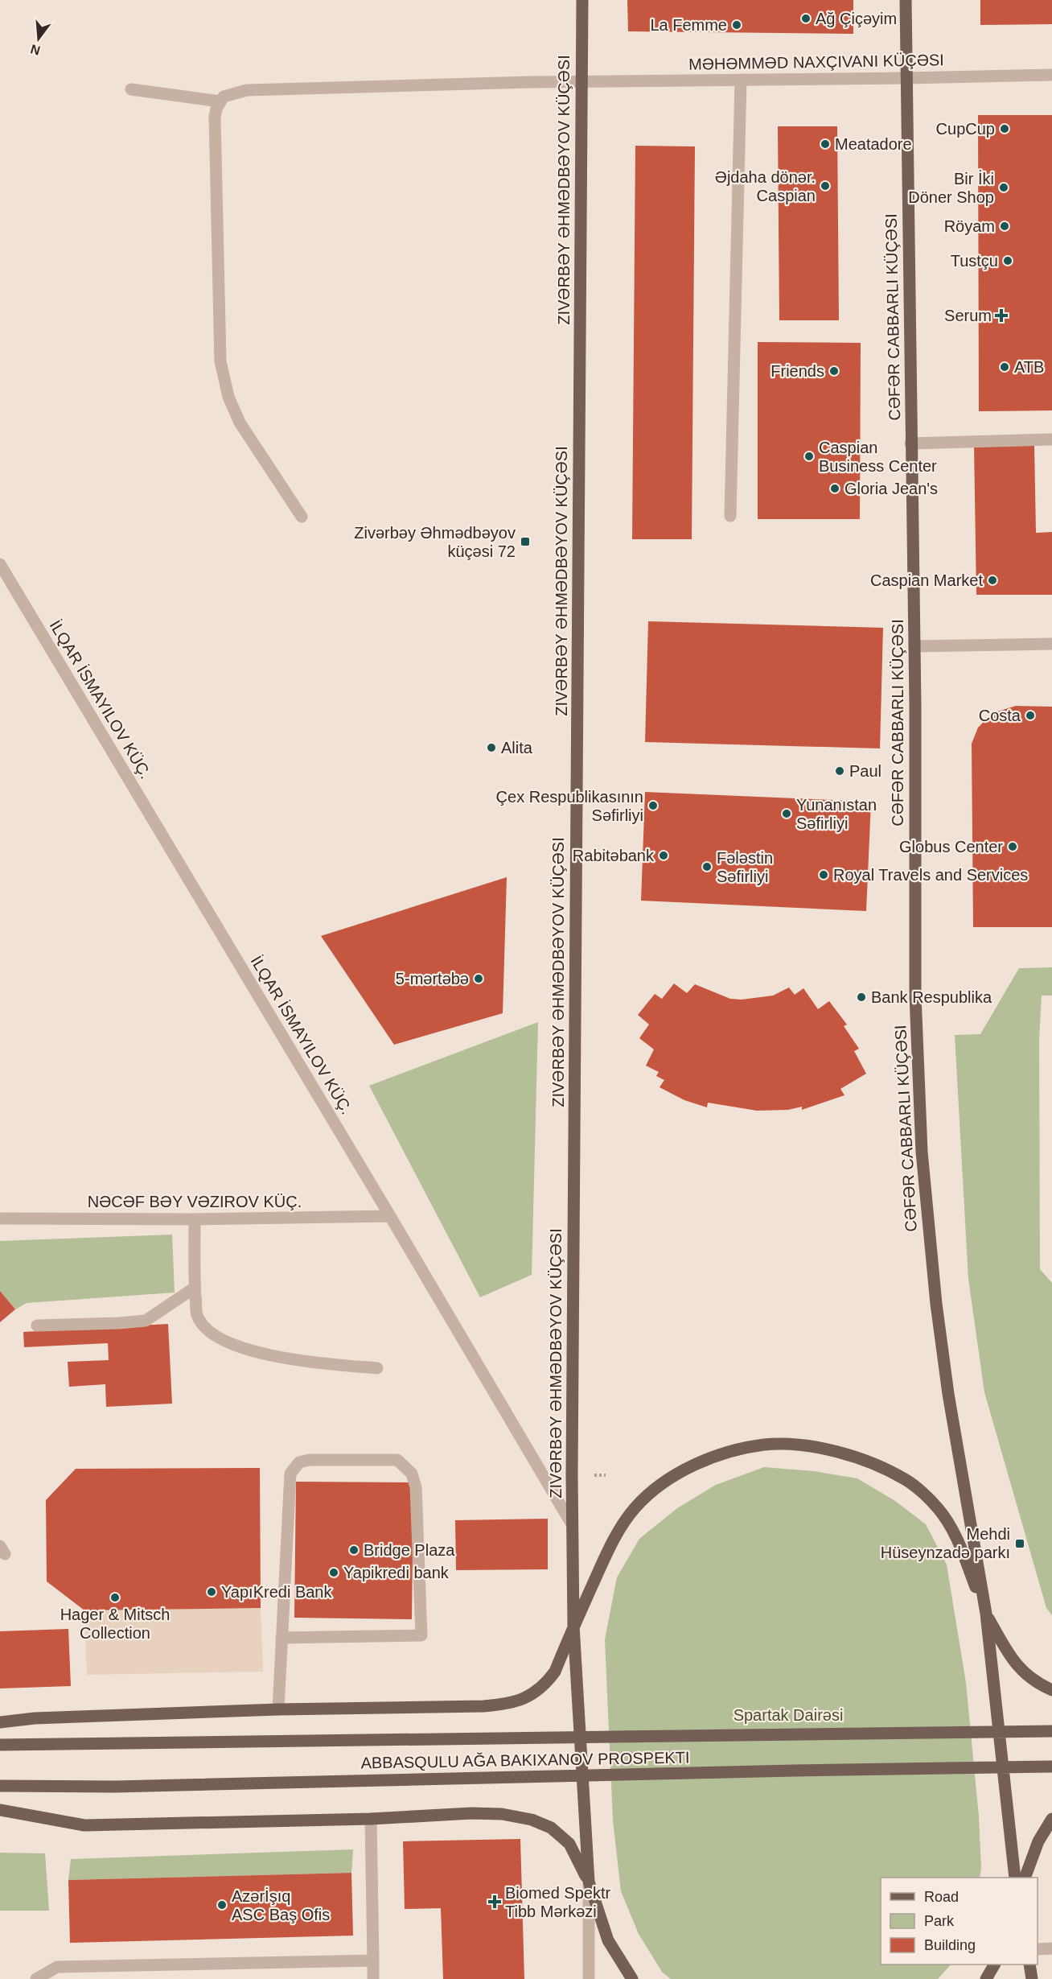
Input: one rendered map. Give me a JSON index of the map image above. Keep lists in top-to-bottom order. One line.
{"streets":{"main road":["ZIVƏRBƏY ƏHMƏDBƏYOV KÜÇƏSI"],"street":["NƏCƏF BƏY VƏZIROV KÜÇ."]},"parks":["Spartak Dairəsi"],"places":{"other":["Ağ Çiçəyim","La Femme","CupCup","Meatadore","Əjdaha dönər. Caspian","Bir İki Döner Shop","Röyam","Tustçu","ATB","Friends","Caspian Business Center","Gloria Jean's","Caspian Market","Costa","Alita","Paul","Çex Respublikasının Səfirliyi","Yunanıstan Səfirliyi","Globus Center","Rabitəbank","Fələstin Səfirliyi","Royal Travels and Services","5-mərtəbə","Bank Respublika","Bridge Plaza","Yapikredi bank","YapıKredi Bank","Hager & Mitsch Collection","Azərİşıq ASC Baş Ofis"],"health":["Serum","Biomed Spektr Tibb Mәrkәzi"],"transit":["Zivərbəy Əhmədbəyov küçəsi 72","Mehdi Hüseynzadə parkı"]},"legend":["Road","Park","Building"],"north":"bottom"}
